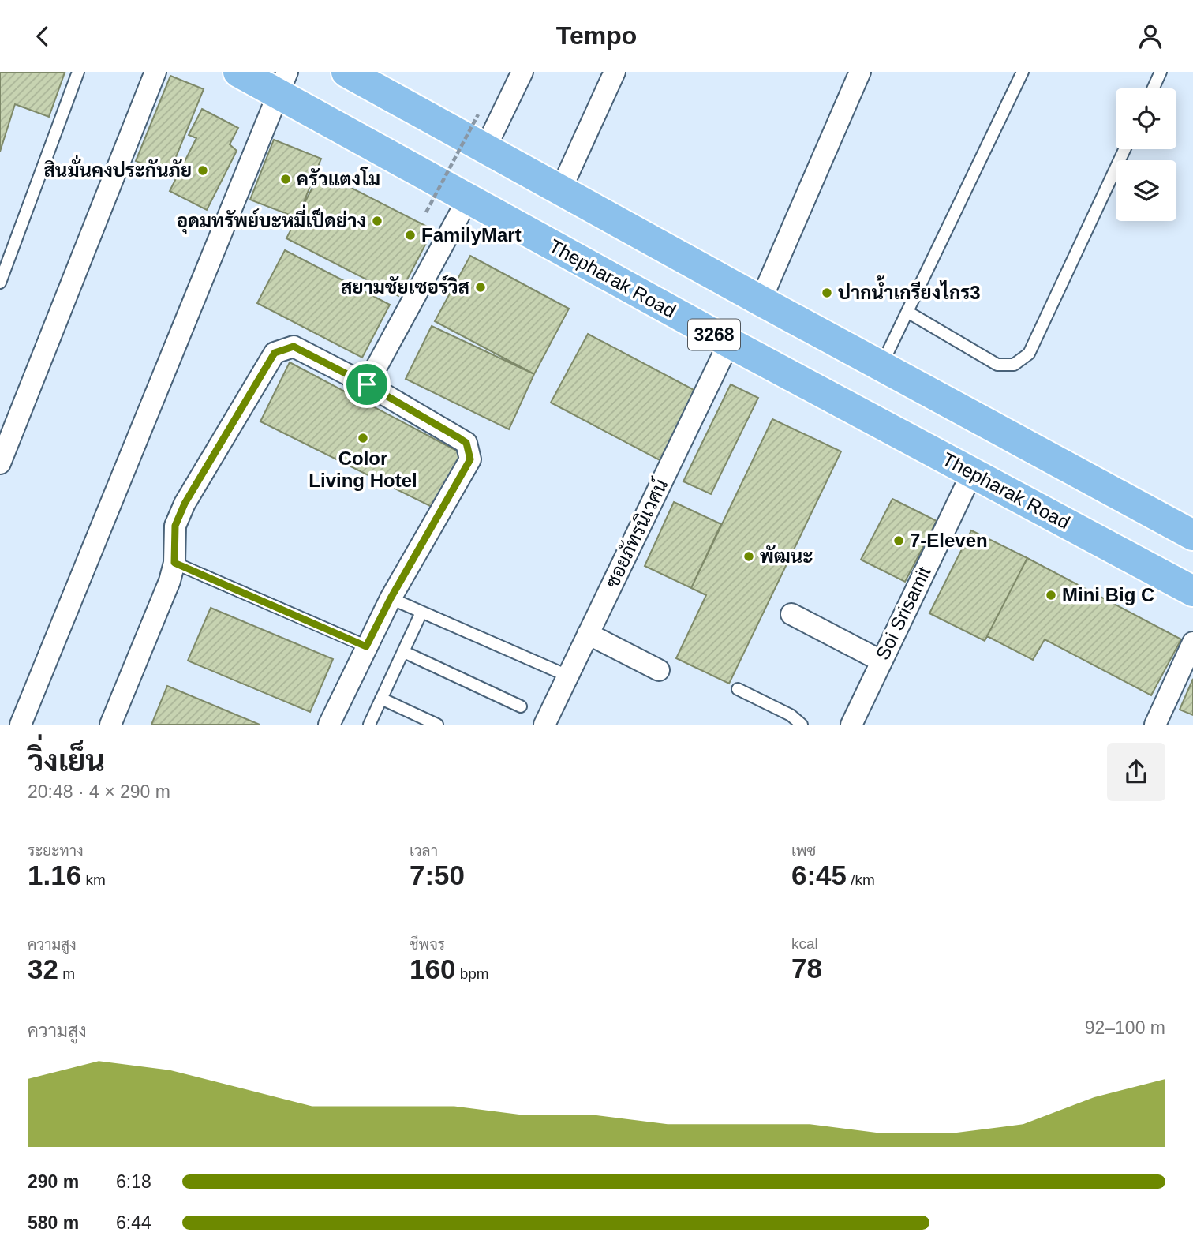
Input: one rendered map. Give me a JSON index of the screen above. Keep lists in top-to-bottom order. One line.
{"streets":{"main road":["Thepharak Road","3268"],"street":["ซอยภัทรนิเวศน์","Soi Srisamit"]},"crossings":[["Thepharak Road","ซอยภัทรนิเวศน์"],["Thepharak Road","Soi Srisamit"]],"places":["สินมั่นคงประกันภัย","ครัวแตงโม","อุดมทรัพย์บะหมี่เป็ดย่าง","FamilyMart","สยามชัยเซอร์วิส","ปากน้ำเกรียงไกร3","Color Living Hotel","7-Eleven","พัฒนะ","Mini Big C"],"page":{"header":"Tempo","heading":["วิ่งเย็น","20:48 · 4 × 290 m"],"stats":[["ระยะทาง","1.16 km"],["เวลา","7:50"],["เพซ","6:45 /km"],["ความสูง","32 m"],["ชีพจร","160 bpm"],["kcal","78"]],"chart":["ความสูง","92–100 m"],"list":[{"name":"290 m","note":"6:18"},{"name":"580 m","note":"6:44"}]}}
